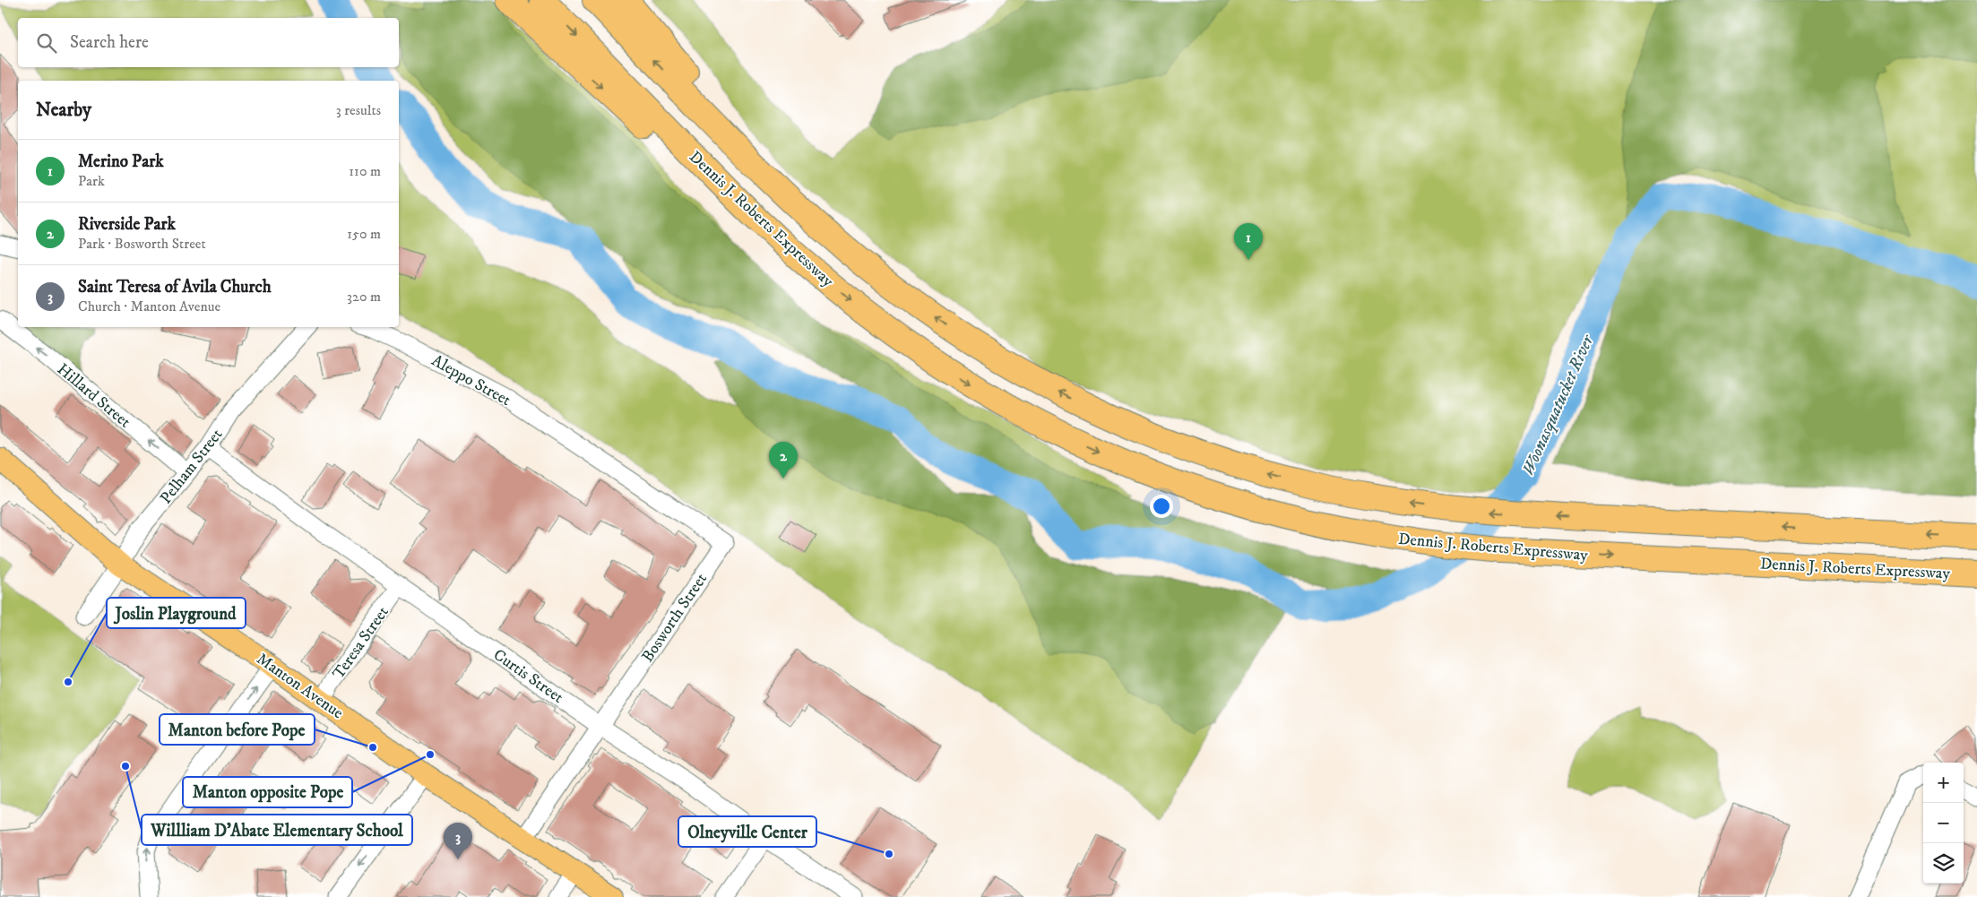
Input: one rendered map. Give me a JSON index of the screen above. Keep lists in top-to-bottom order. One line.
{"streets":{"highway":["Dennis J. Roberts Expressway"],"main road":["Manton Avenue"],"street":["Aleppo Street","Hillard Street","Pelham Street","Bosworth Street","Teresa Street","Curtis Street"]},"crossings":[["Aleppo Street","Bosworth Street"],["Hillard Street","Pelham Street"],["Pelham Street","Curtis Street"],["Pelham Street","Manton Avenue"],["Bosworth Street","Curtis Street"],["Bosworth Street","Manton Avenue"],["Teresa Street","Curtis Street"],["Teresa Street","Manton Avenue"]],"one_way":["Hillard Street"],"water":["Woonasquatucket River"],"places":["Joslin Playground","Manton before Pope","Manton opposite Pope","Willliam D'Abate Elementary School","Olneyville Center"],"page":{"search":"Search here","heading":["Nearby","3 results"],"list":[{"mark":"1","name":"Merino Park","note":"Park","value":"110 m"},{"mark":"2","name":"Riverside Park","note":"Park · Bosworth Street","value":"150 m"},{"mark":"3","name":"Saint Teresa of Avila Church","note":"Church · Manton Avenue","value":"320 m"}],"pins":["1","2","3"],"map_buttons":["+","−"]}}
